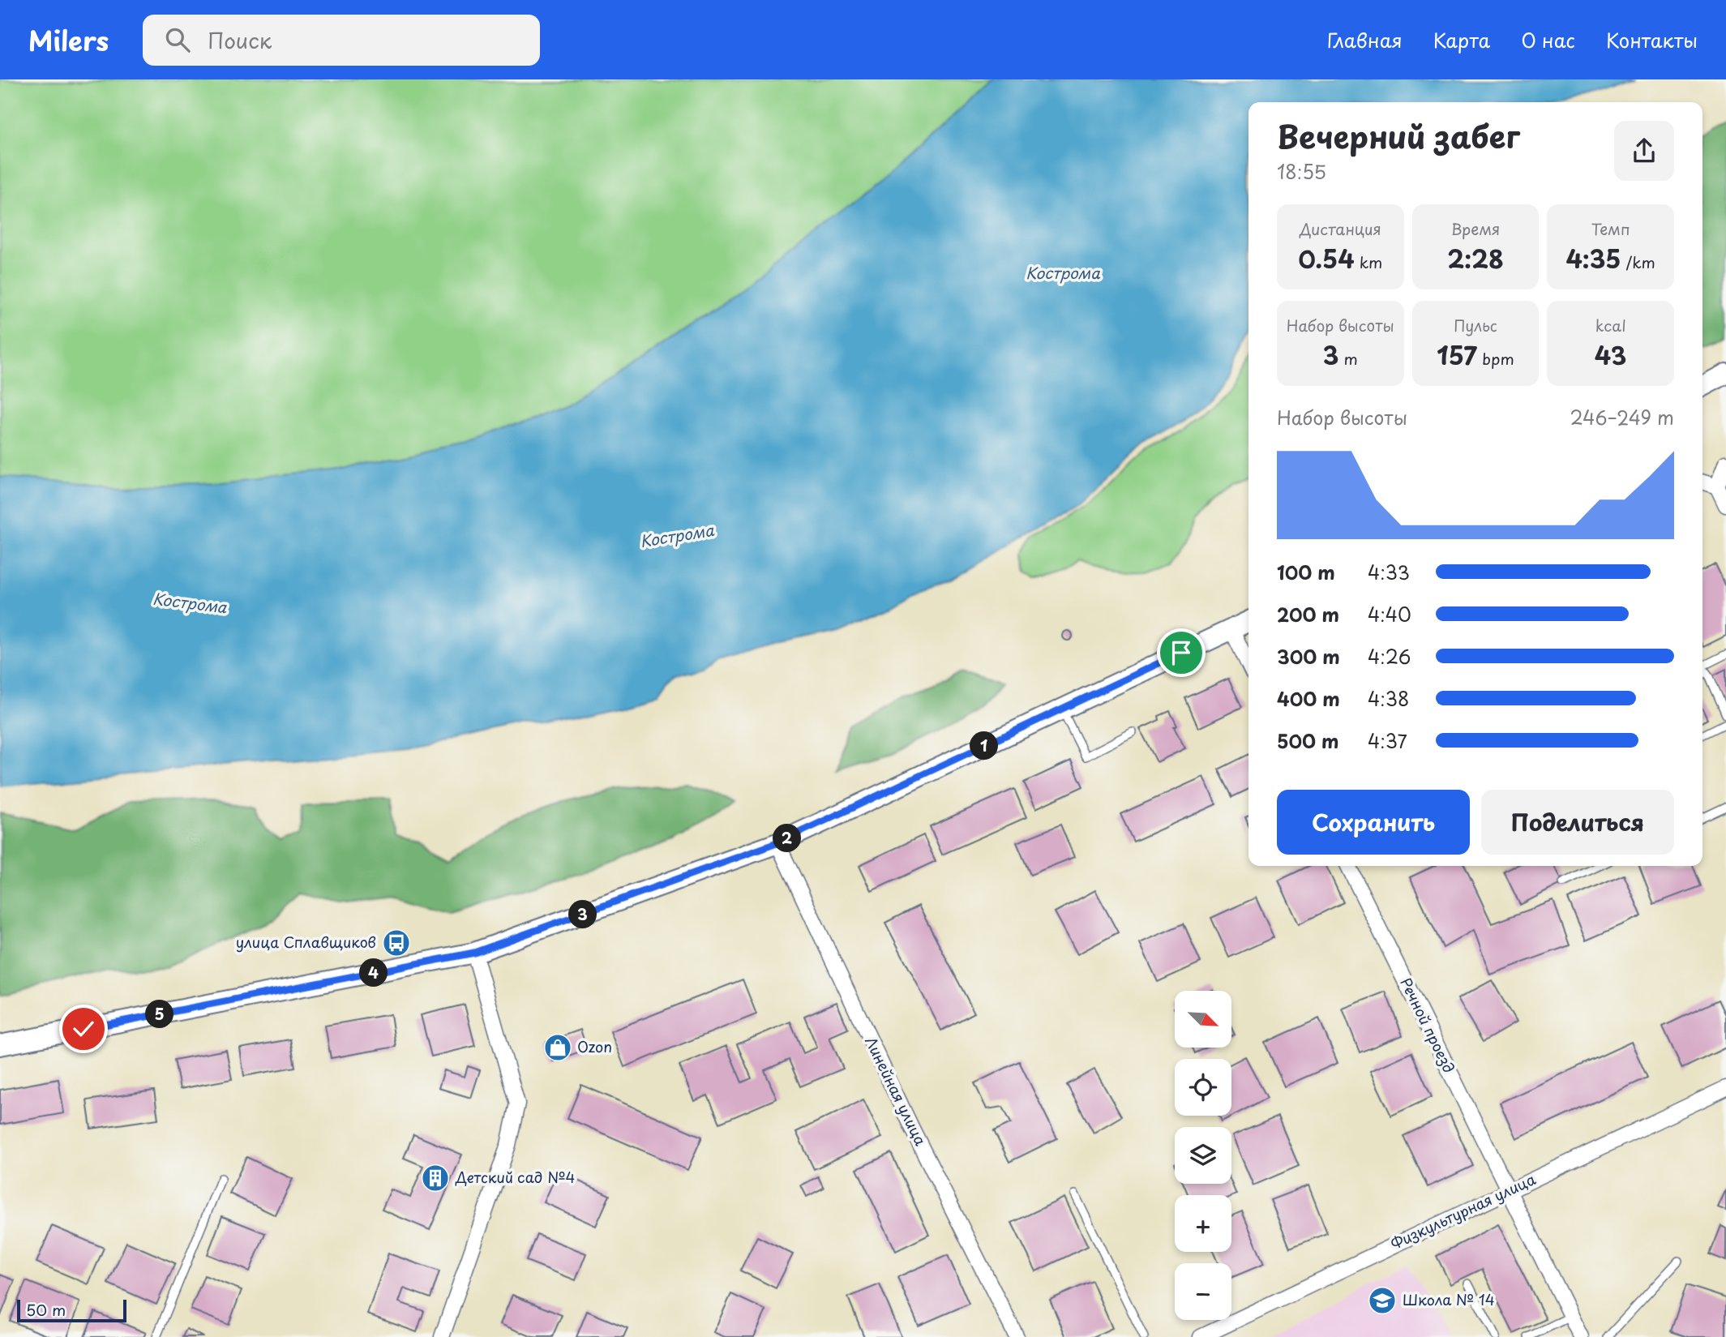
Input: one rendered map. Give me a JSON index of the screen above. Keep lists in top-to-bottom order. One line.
{"streets":{"street":["Речной проезд","Линейная улица","Физкультурная улица"]},"crossings":[["Речной проезд","Физкультурная улица"]],"water":["Кострома"],"places":{"bus stop":["улица Сплавщиков"],"shop":["Ozon"],"building":["Детский сад №4"],"school or university":["Школа № 14"]},"scale_bar":"50 m","north":"bottom right","page":{"header":"Milers","search":"Поиск","nav":["Главная","Карта","О нас","Контакты"],"heading":["Вечерний забег","18:55"],"stats":[["Дистанция","0.54 km"],["Время","2:28"],["Темп","4:35 /km"],["Набор высоты","3 m"],["Пульс","157 bpm"],["kcal","43"]],"chart":["Набор высоты","246–249 m"],"list":[{"name":"100 m","note":"4:33"},{"name":"200 m","note":"4:40"},{"name":"300 m","note":"4:26"},{"name":"400 m","note":"4:38"},{"name":"500 m","note":"4:37"}],"pins":["1","2","3","4","5"],"buttons":["Сохранить","Поделиться"],"map_buttons":["+","−"],"scale":"50 m"}}
